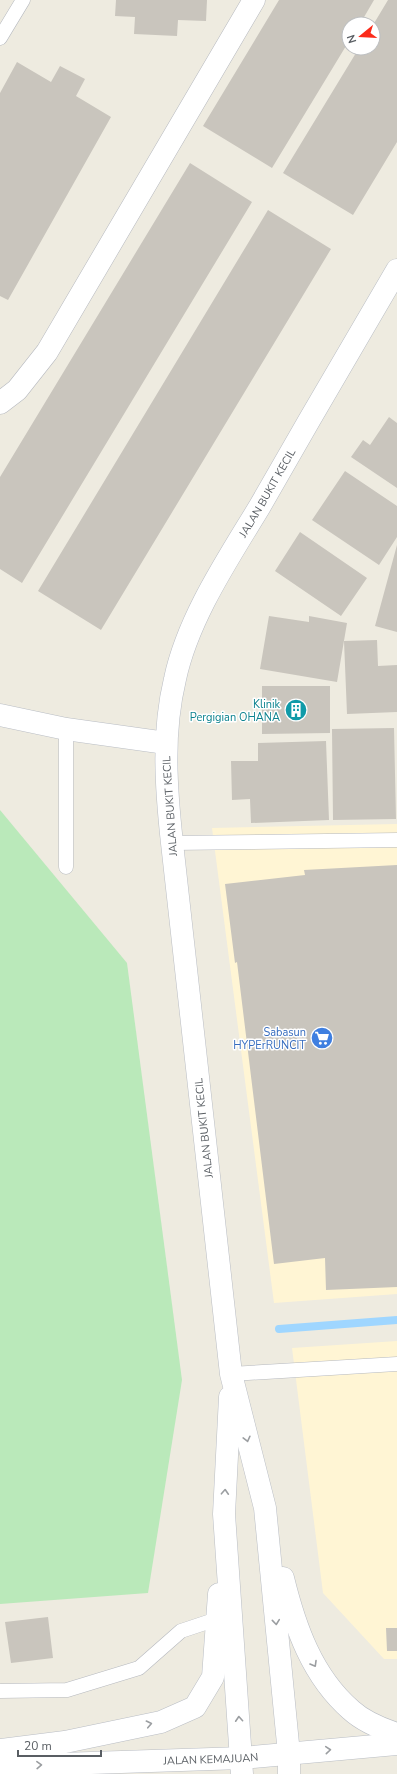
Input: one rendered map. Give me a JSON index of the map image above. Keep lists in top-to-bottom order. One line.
{"streets":{"main road":["JALAN BUKIT KECIL","JALAN KEMAJUAN"]},"one_way":["JALAN KEMAJUAN"],"places":{"building":["Klinik Pergigian OHANA"],"supermarket":["Sabasun HYPErRUNCIT"]},"scale_bar":"20 m","north":"left"}
